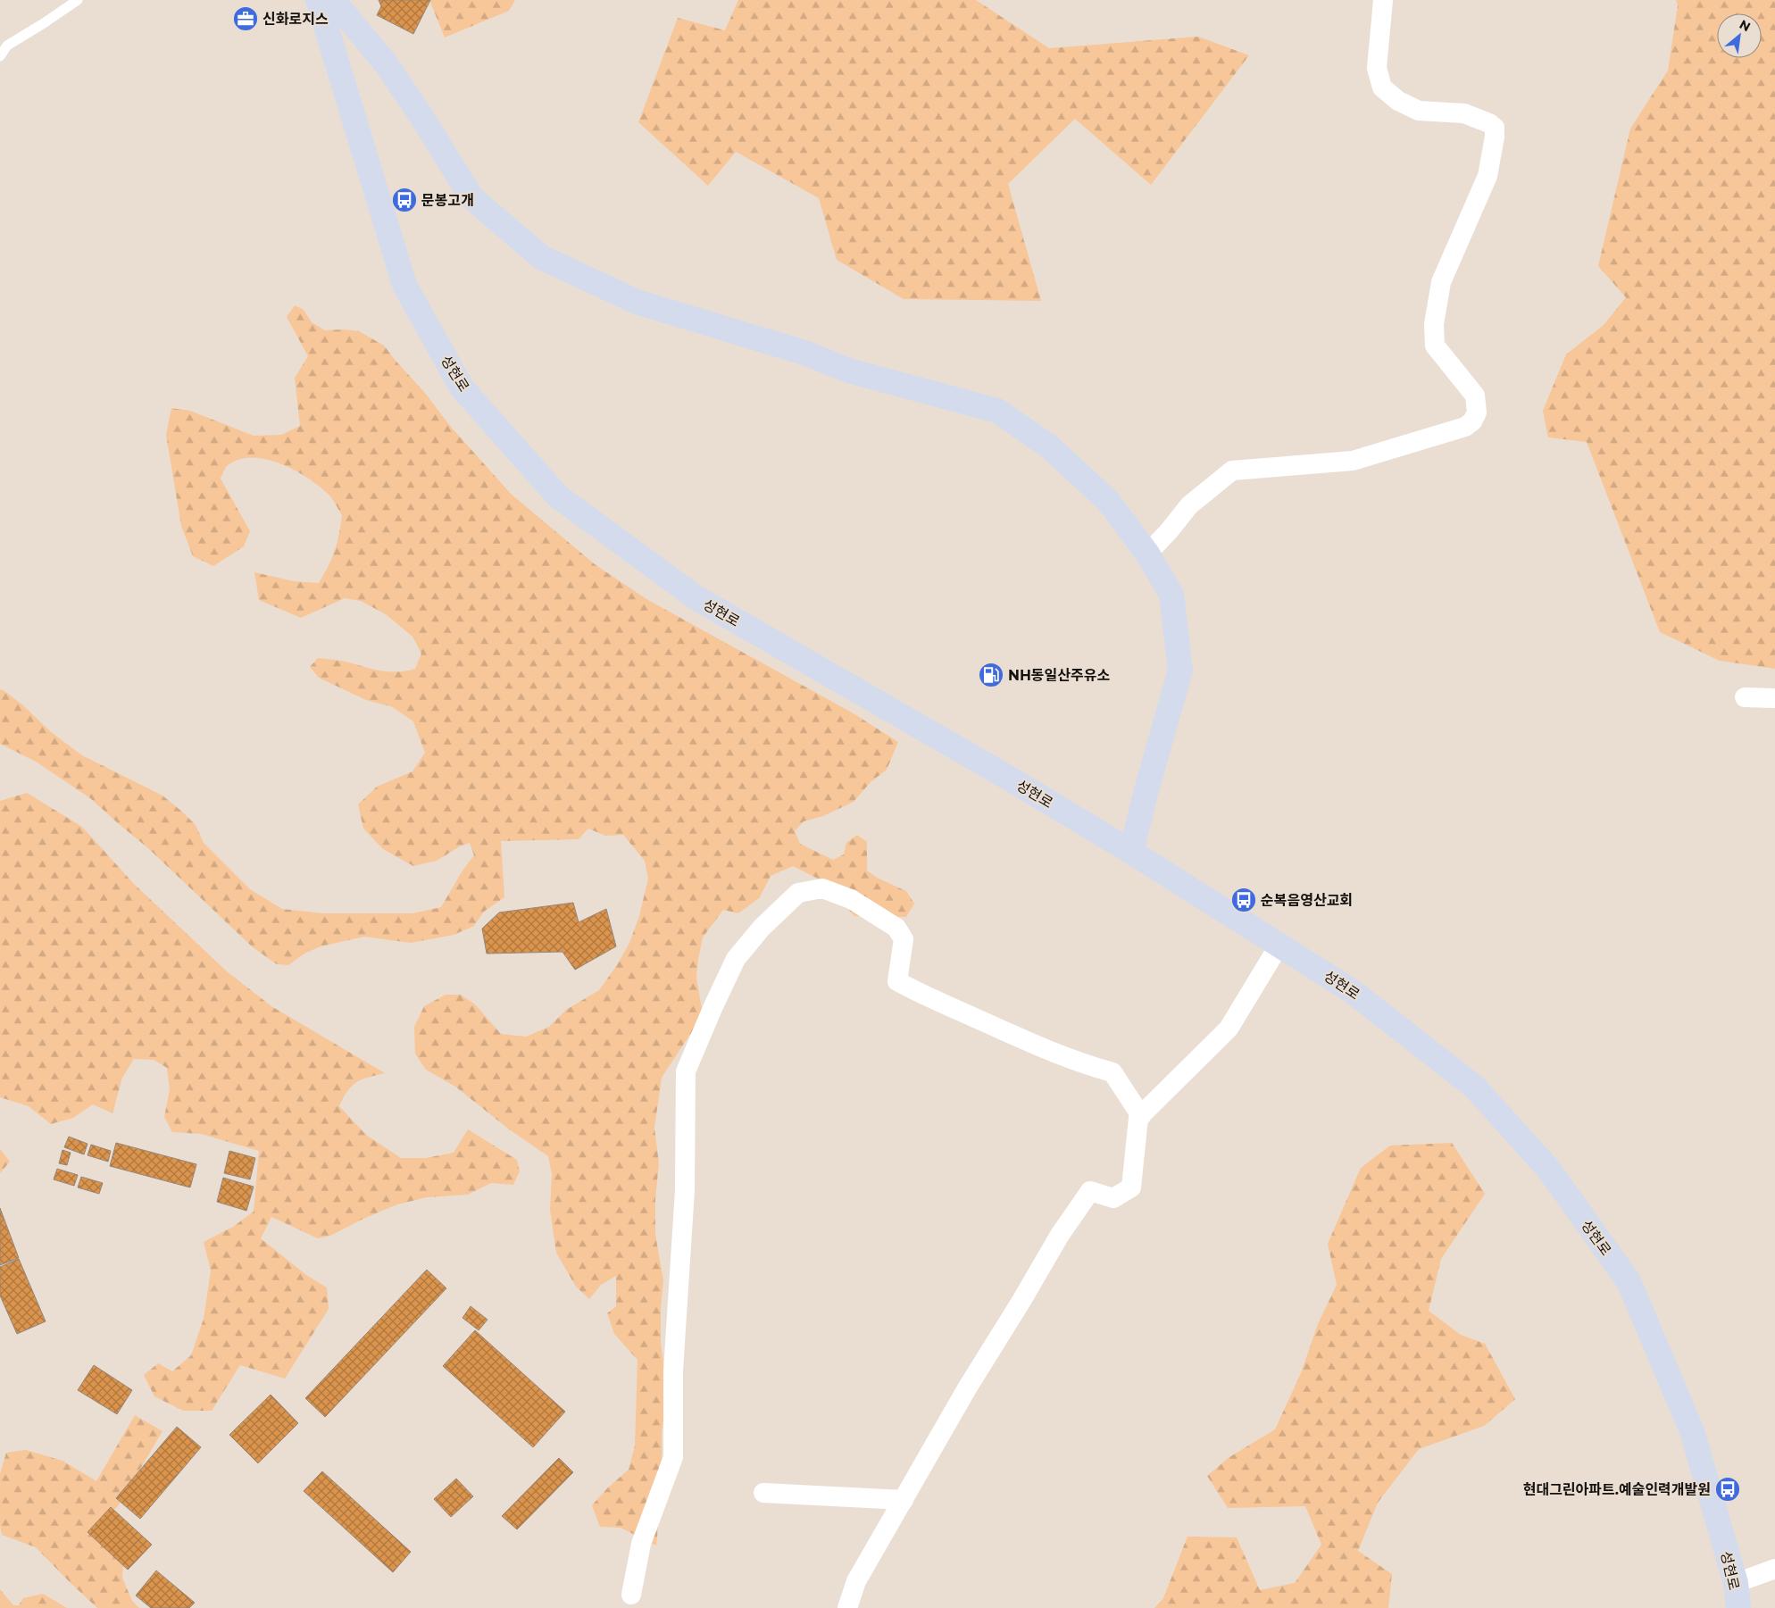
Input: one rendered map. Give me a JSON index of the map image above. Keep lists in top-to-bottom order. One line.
{"streets":{"main road":["성현로"]},"places":{"office":["신화로지스"],"bus stop":["문봉고개","순복음영산교회","현대그린아파트.예술인력개발원"],"fuel station":["NH동일산주유소"]},"north":"top right"}
